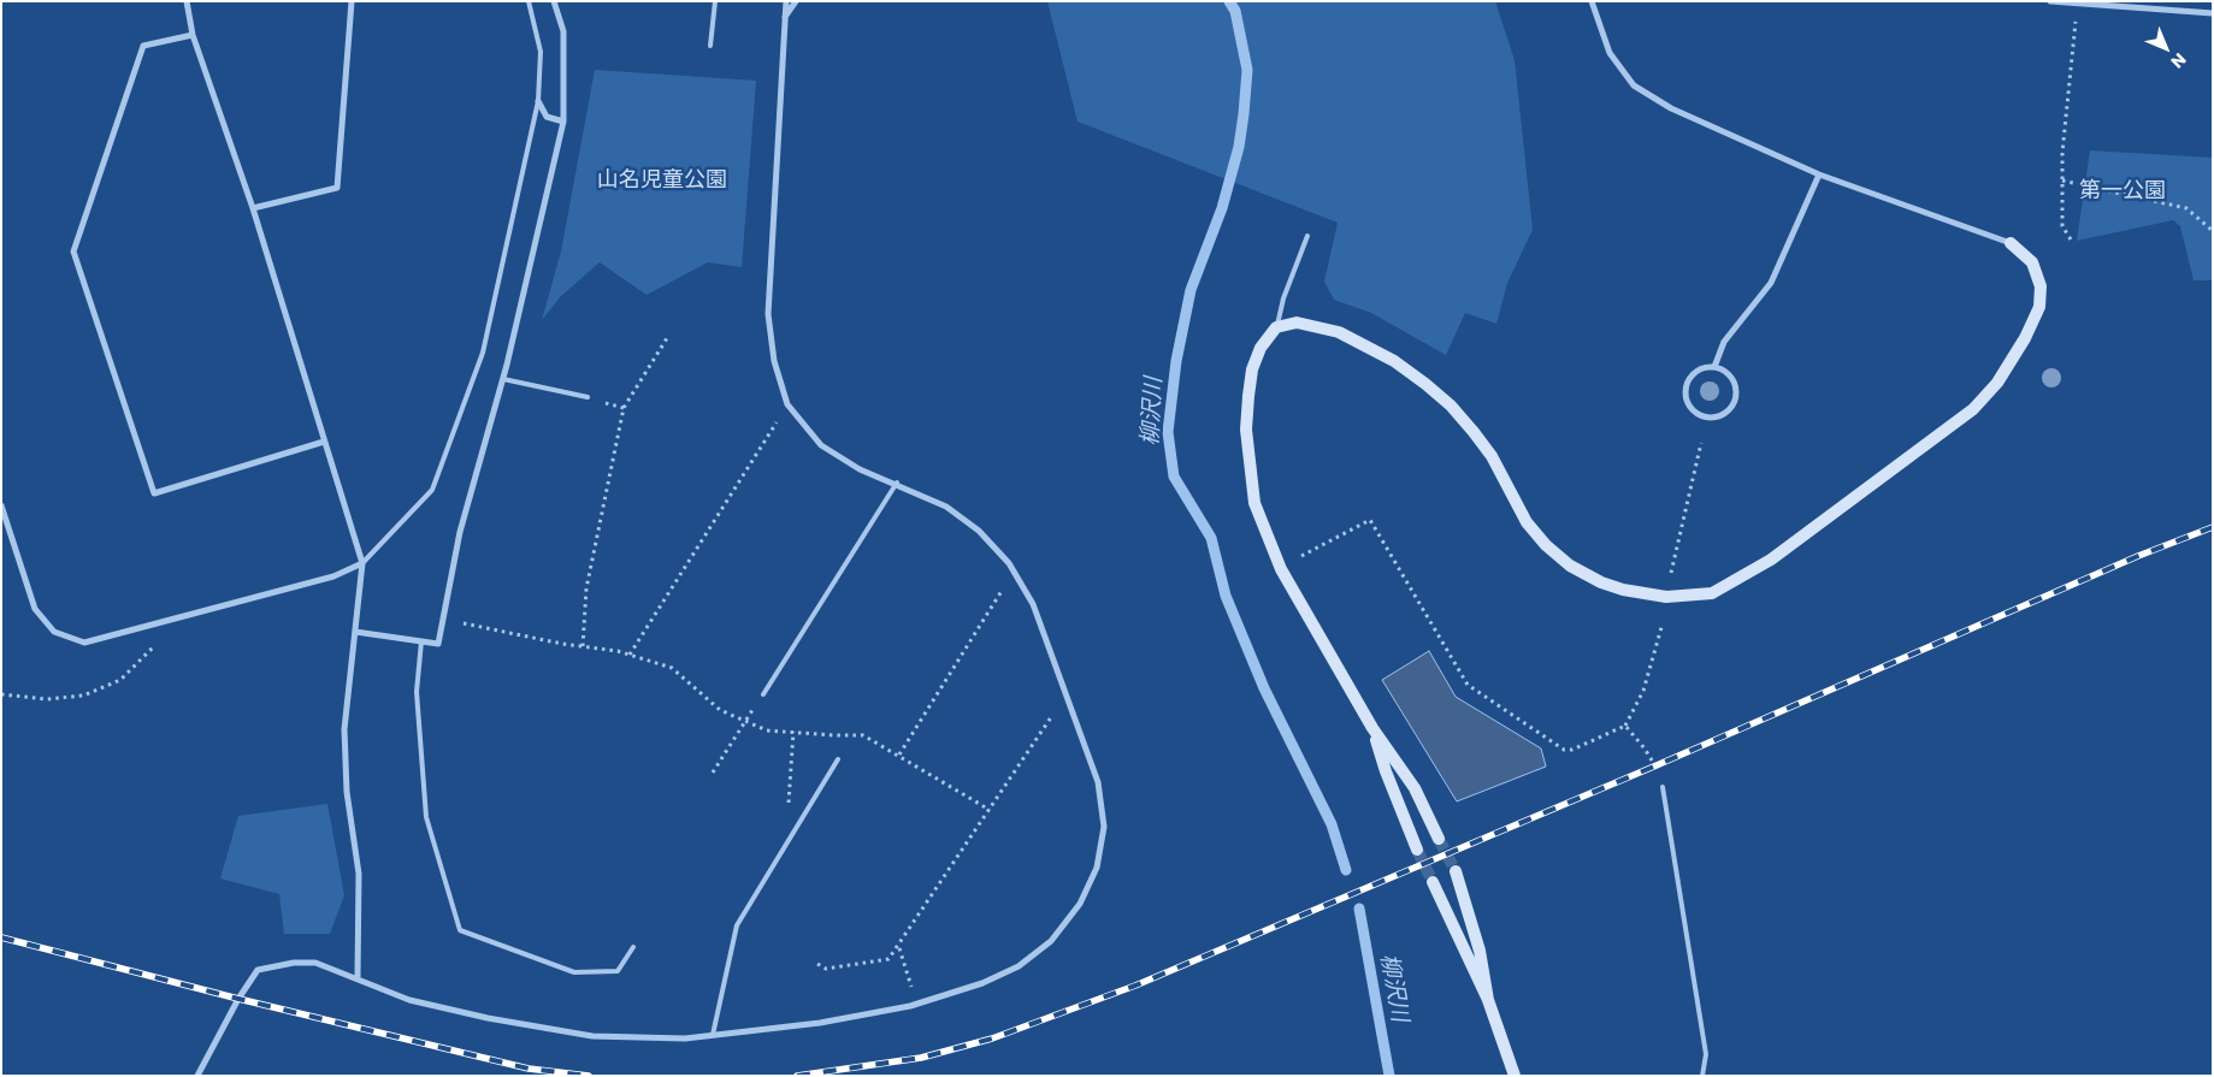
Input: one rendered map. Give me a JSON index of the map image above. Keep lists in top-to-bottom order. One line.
{"water":["柳沢川"],"parks":["山名児童公園","第一公園"],"north":"bottom right"}
